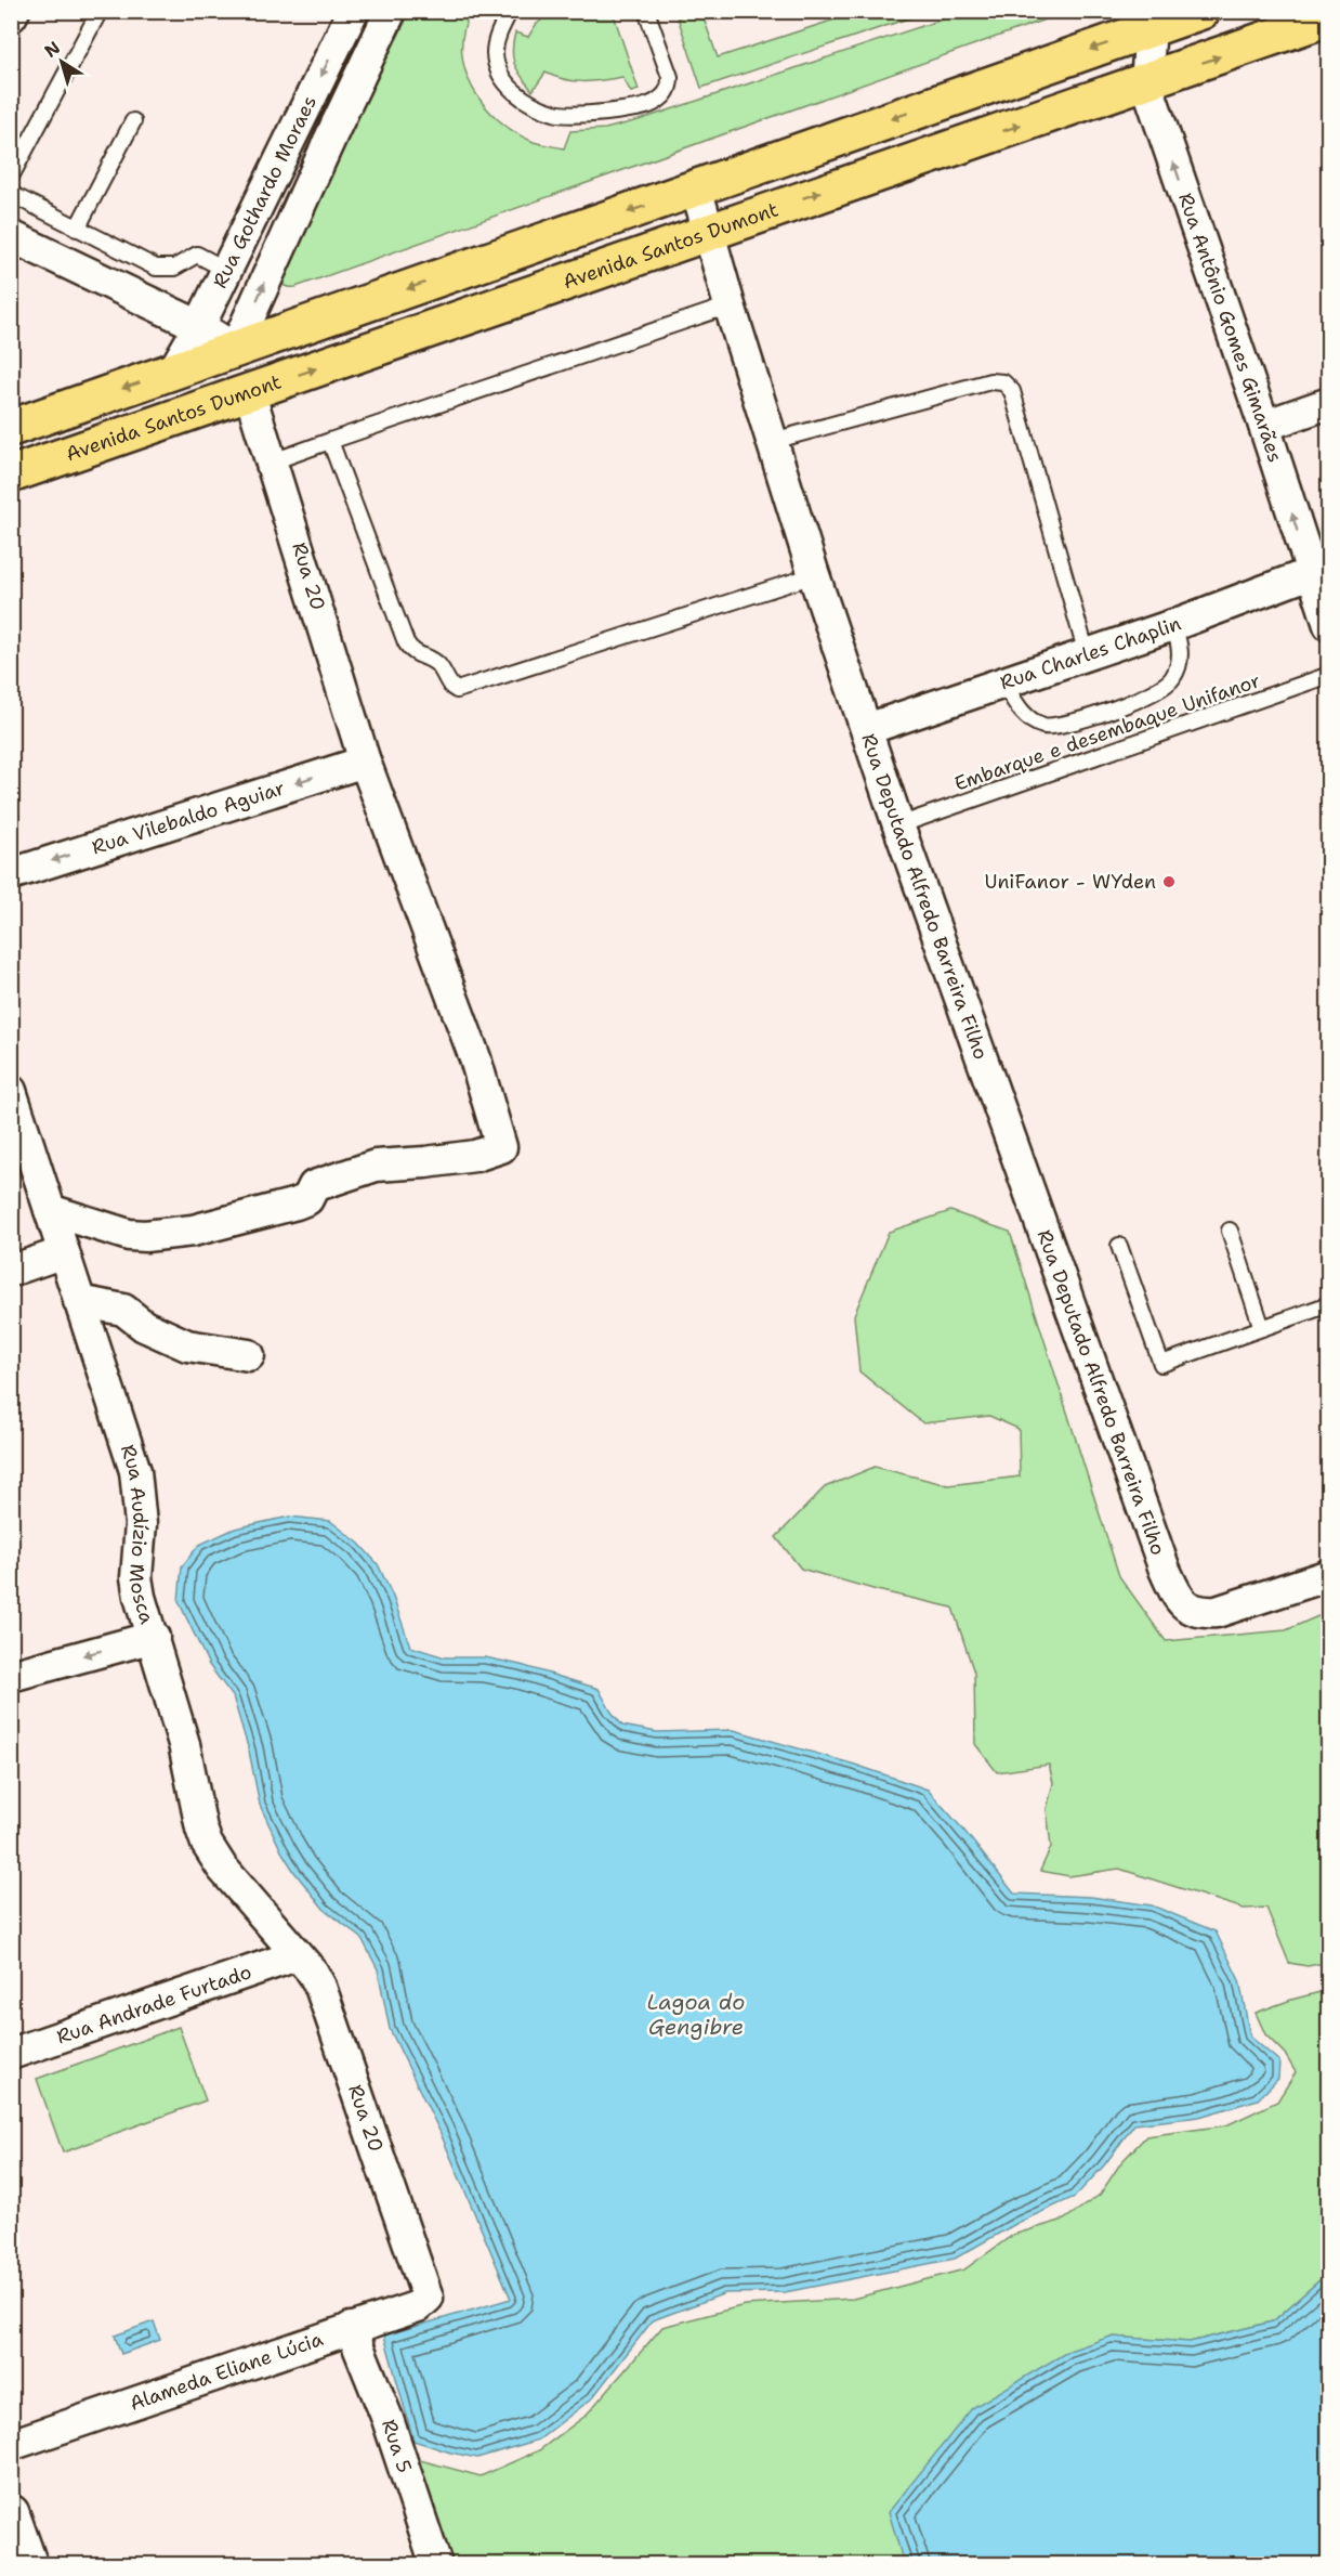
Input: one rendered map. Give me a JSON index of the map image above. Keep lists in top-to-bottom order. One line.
{"streets":{"main road":["Avenida Santos Dumont"],"street":["Rua Gothardo Moraes","Rua Antônio Gomes Gimarães","Rua 20","Rua Charles Chaplin","Rua Vilebaldo Aguiar","Rua Deputado Alfredo Barreira Filho","Rua Audízio Mosca","Rua Andrade Furtado","Alameda Eliane Lúcia","Rua 5"],"lane":["Embarque e desembaque Unifanor"]},"crossings":[["Avenida Santos Dumont","Rua Antônio Gomes Gimarães"],["Avenida Santos Dumont","Rua 20"],["Avenida Santos Dumont","Rua Deputado Alfredo Barreira Filho"],["Rua Antônio Gomes Gimarães","Rua Charles Chaplin"],["Rua 20","Rua Vilebaldo Aguiar"],["Rua 20","Rua Audízio Mosca"],["Rua 20","Rua Andrade Furtado"],["Rua 20","Alameda Eliane Lúcia"],["Rua Charles Chaplin","Rua Deputado Alfredo Barreira Filho"],["Embarque e desembaque Unifanor","Rua Deputado Alfredo Barreira Filho"],["Rua Audízio Mosca","Rua Andrade Furtado"],["Alameda Eliane Lúcia","Rua 5"]],"one_way":["Rua Antônio Gomes Gimarães","Rua Vilebaldo Aguiar"],"water":["Lagoa do Gengibre"],"places":["UniFanor - WYden"],"north":"top left"}
